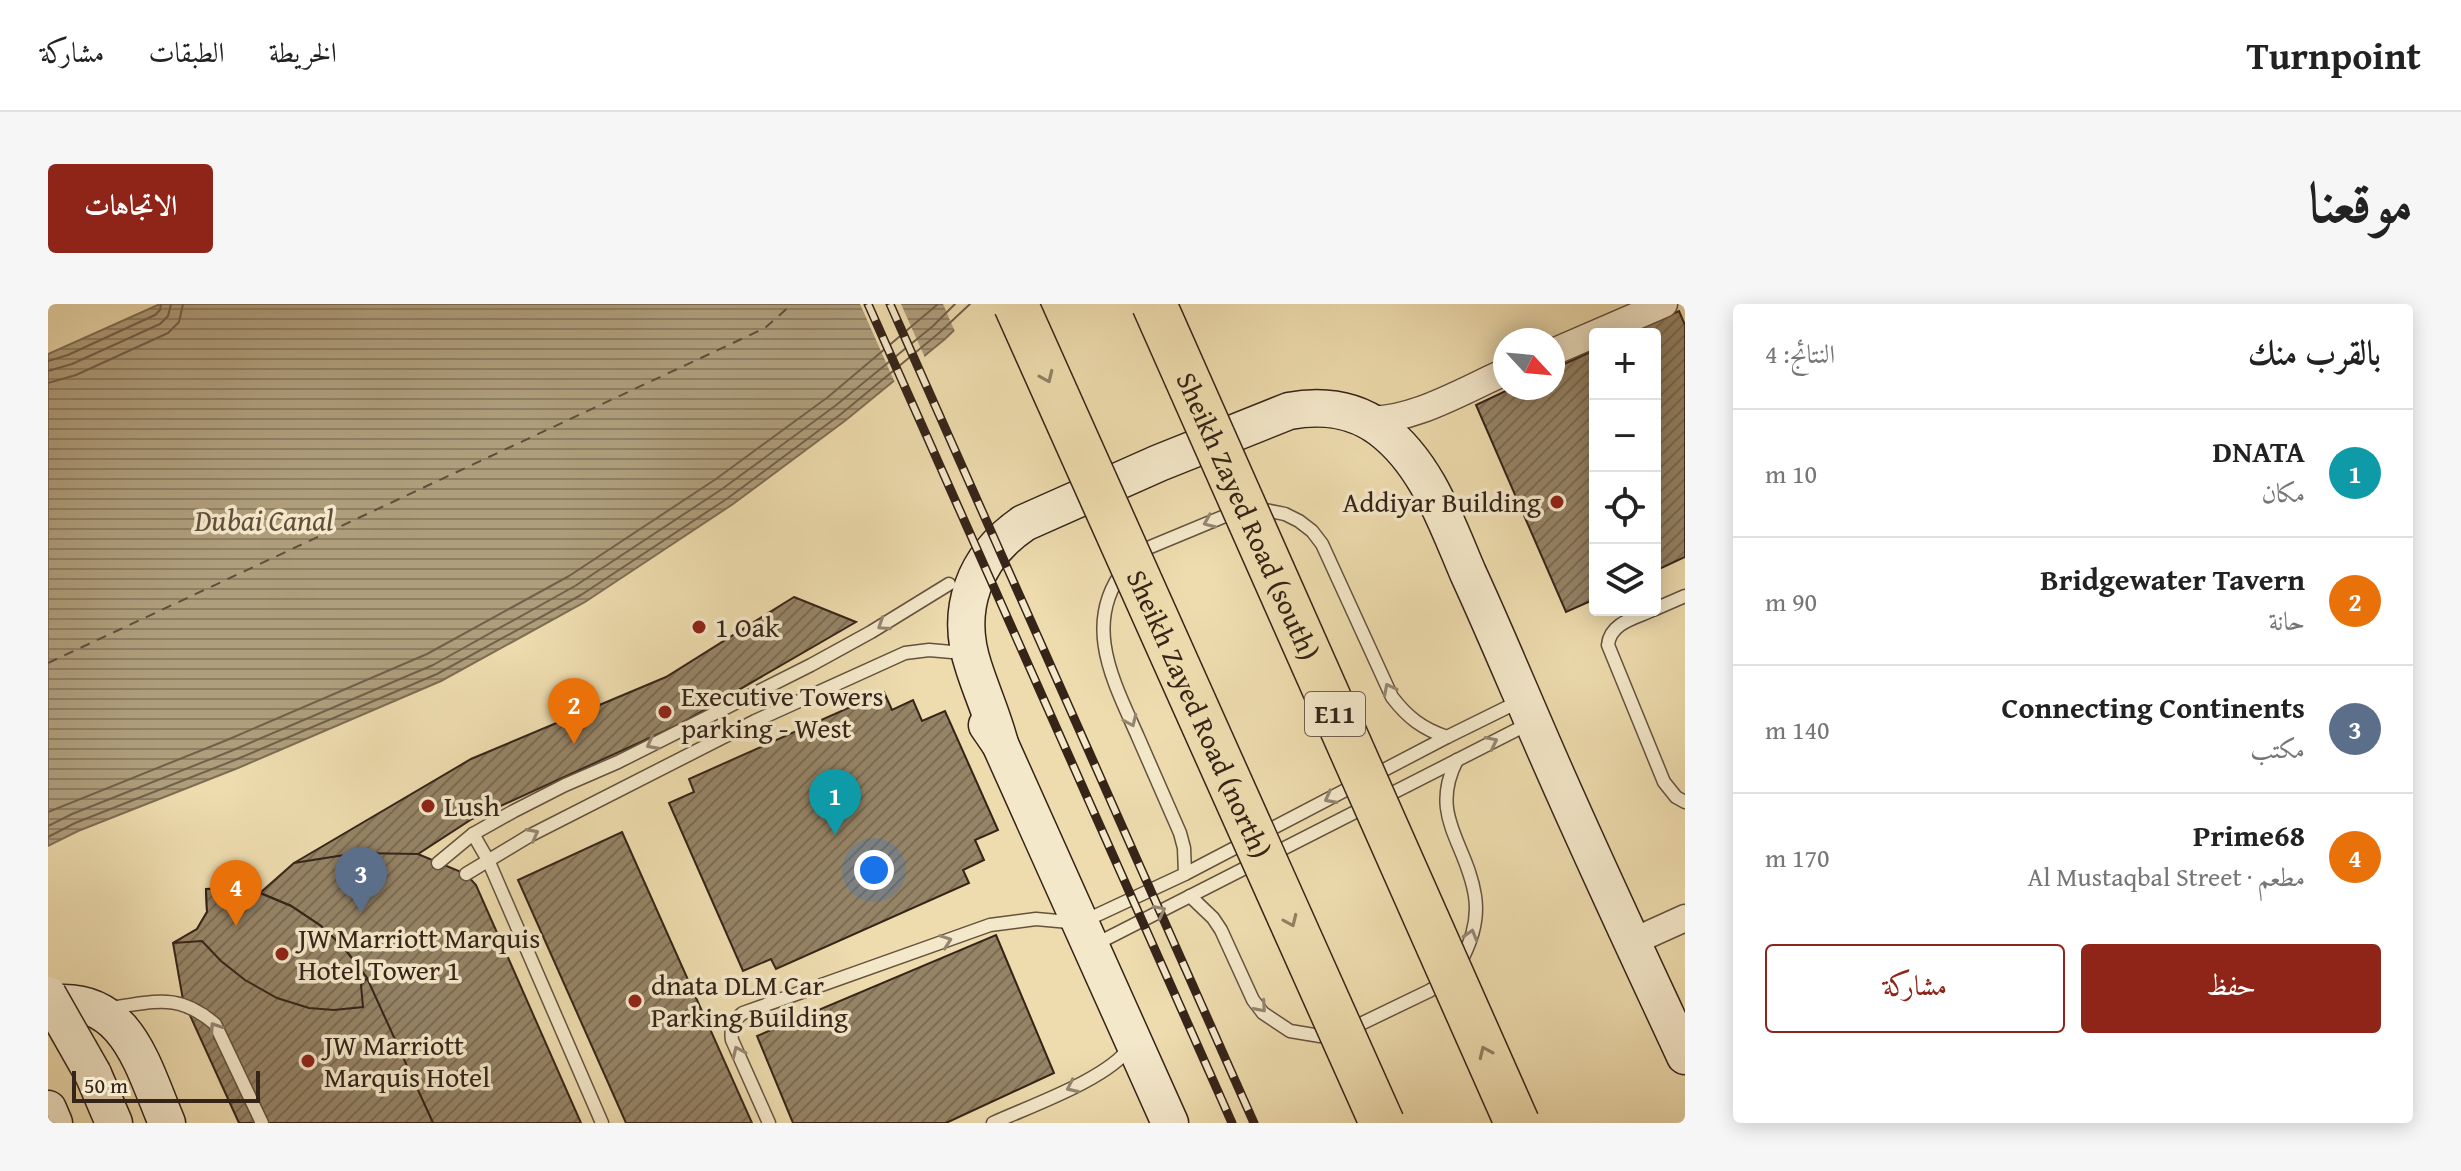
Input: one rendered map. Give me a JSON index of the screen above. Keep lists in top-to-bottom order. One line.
{"streets":{"highway":["Sheikh Zayed Road (south)","Sheikh Zayed Road (north)","E11"]},"one_way":["Sheikh Zayed Road (south)","Sheikh Zayed Road (north)"],"water":["Dubai Canal"],"places":["Addiyar Building","1 Oak","Executive Towers parking - West","Lush","JW Marriott Marquis Hotel Tower 1","dnata DLM Car Parking Building","JW Marriott Marquis Hotel"],"scale_bar":"50 m","north":"bottom right","page":{"header":"Turnpoint","nav":["الخريطة","الطبقات","مشاركة"],"title":"موقعنا","buttons":["الاتجاهات",["حفظ","مشاركة"]],"heading":["بالقرب منك","النتائج: 4"],"map_buttons":["+","−"],"list":[{"mark":"1","name":"DNATA","note":"مكان","value":"10 m"},{"mark":"2","name":"Bridgewater Tavern","note":"حانة","value":"90 m"},{"mark":"3","name":"Connecting Continents","note":"مكتب","value":"140 m"},{"mark":"4","name":"Prime68","note":"مطعم · Al Mustaqbal Street","value":"170 m"}],"pins":["2","1","3","4"],"scale":"50 m"}}
